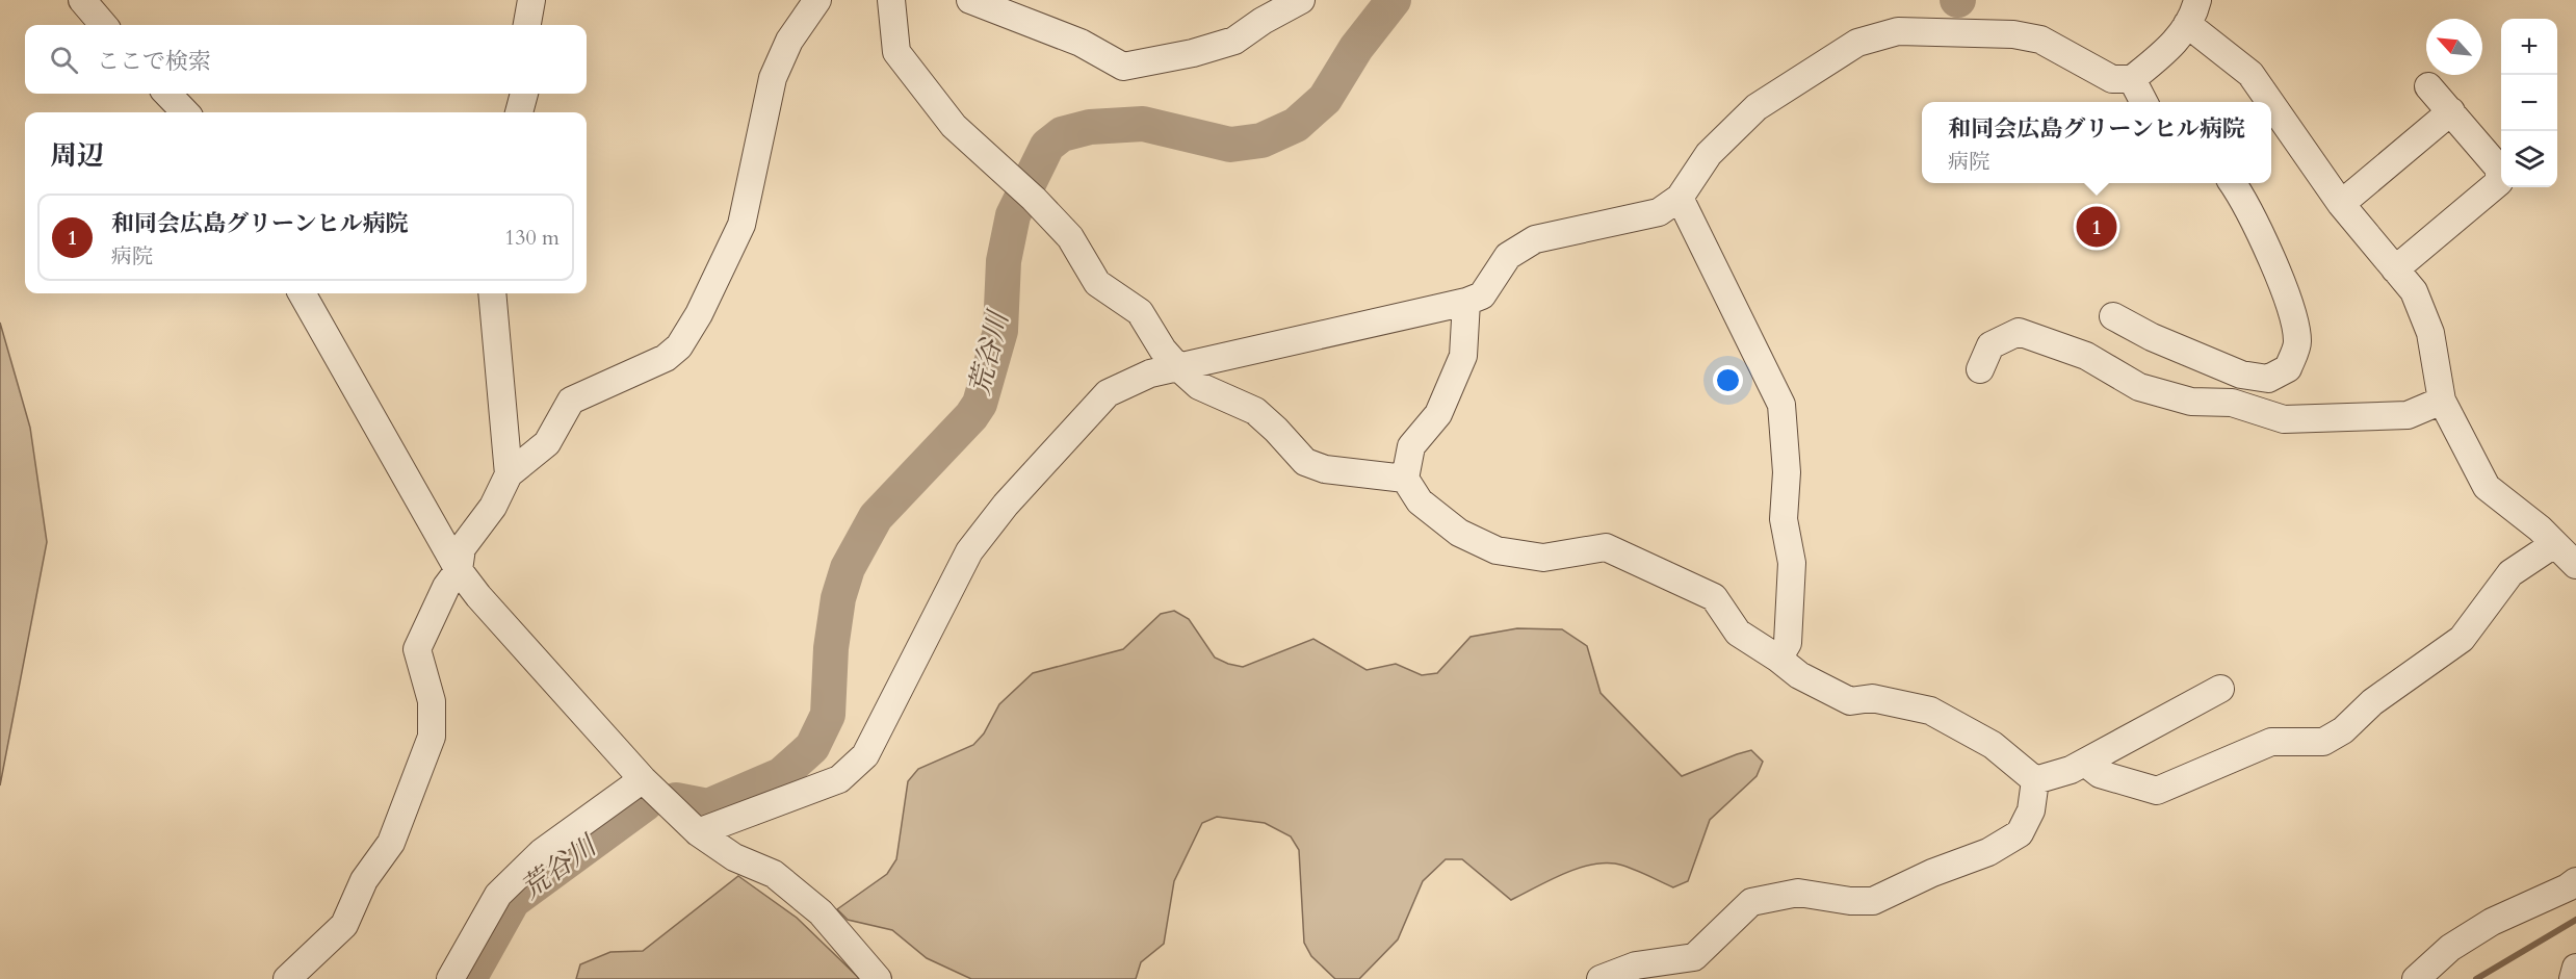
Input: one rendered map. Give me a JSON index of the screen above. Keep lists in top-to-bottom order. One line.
{"water":["荒谷川"],"north":"top left","page":{"map_buttons":["+","−"],"search":"ここで検索","popup":["和同会広島グリーンヒル病院","病院"],"heading":"周辺","list":[{"mark":"1","name":"和同会広島グリーンヒル病院","note":"病院","value":"130 m"}],"pins":"1"}}
